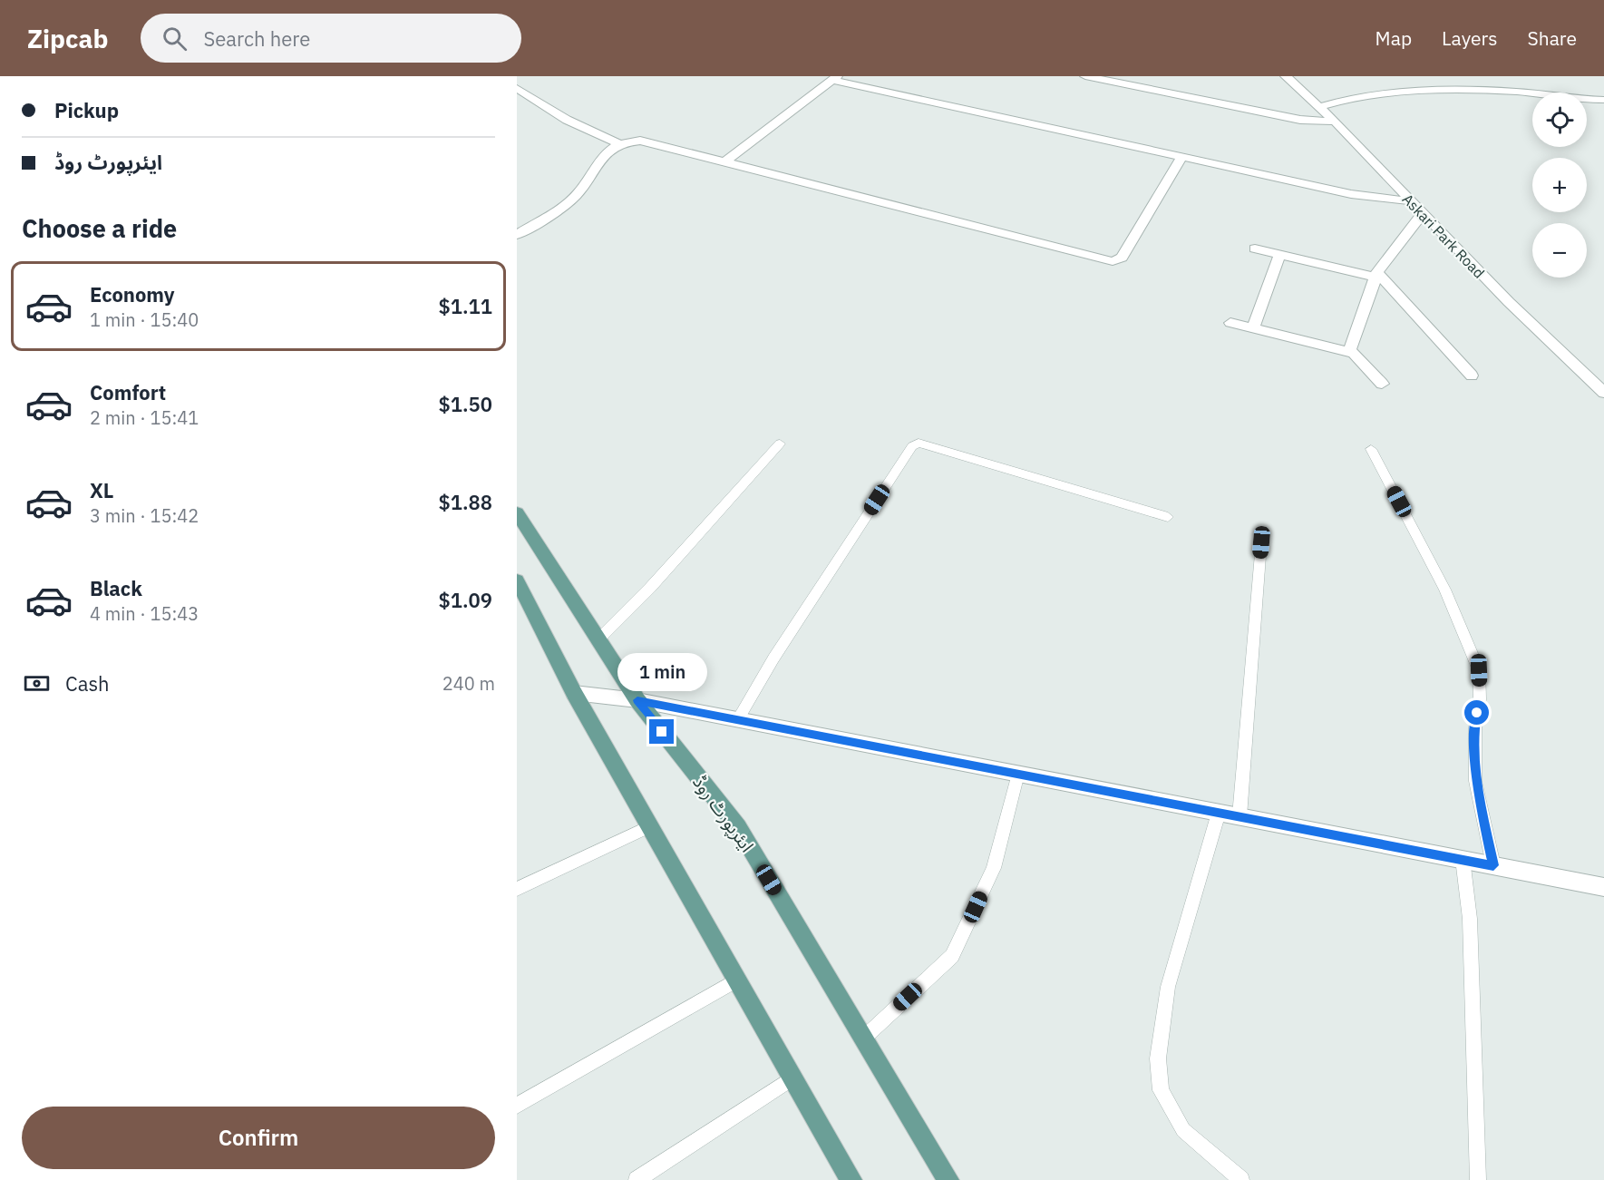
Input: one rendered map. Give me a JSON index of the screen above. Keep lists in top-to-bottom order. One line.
{"streets":{"main road":["ایئرپورٹ روڈ"],"street":["Askari Park Road"]},"page":{"header":"Zipcab","search":"Search here","nav":["Map","Layers","Share"],"banner":["Pickup","ایئرپورٹ روڈ"],"map_buttons":["+","−"],"heading":"Choose a ride","list":[{"name":"Economy","note":"1 min · 15:40","value":"$1.11"},{"name":"Comfort","note":"2 min · 15:41","value":"$1.50"},{"name":"XL","note":"3 min · 15:42","value":"$1.88"},{"name":"Black","note":"4 min · 15:43","value":"$1.09"}],"pay":["Cash","240 m"],"bubble":"1 min","buttons":"Confirm"}}
